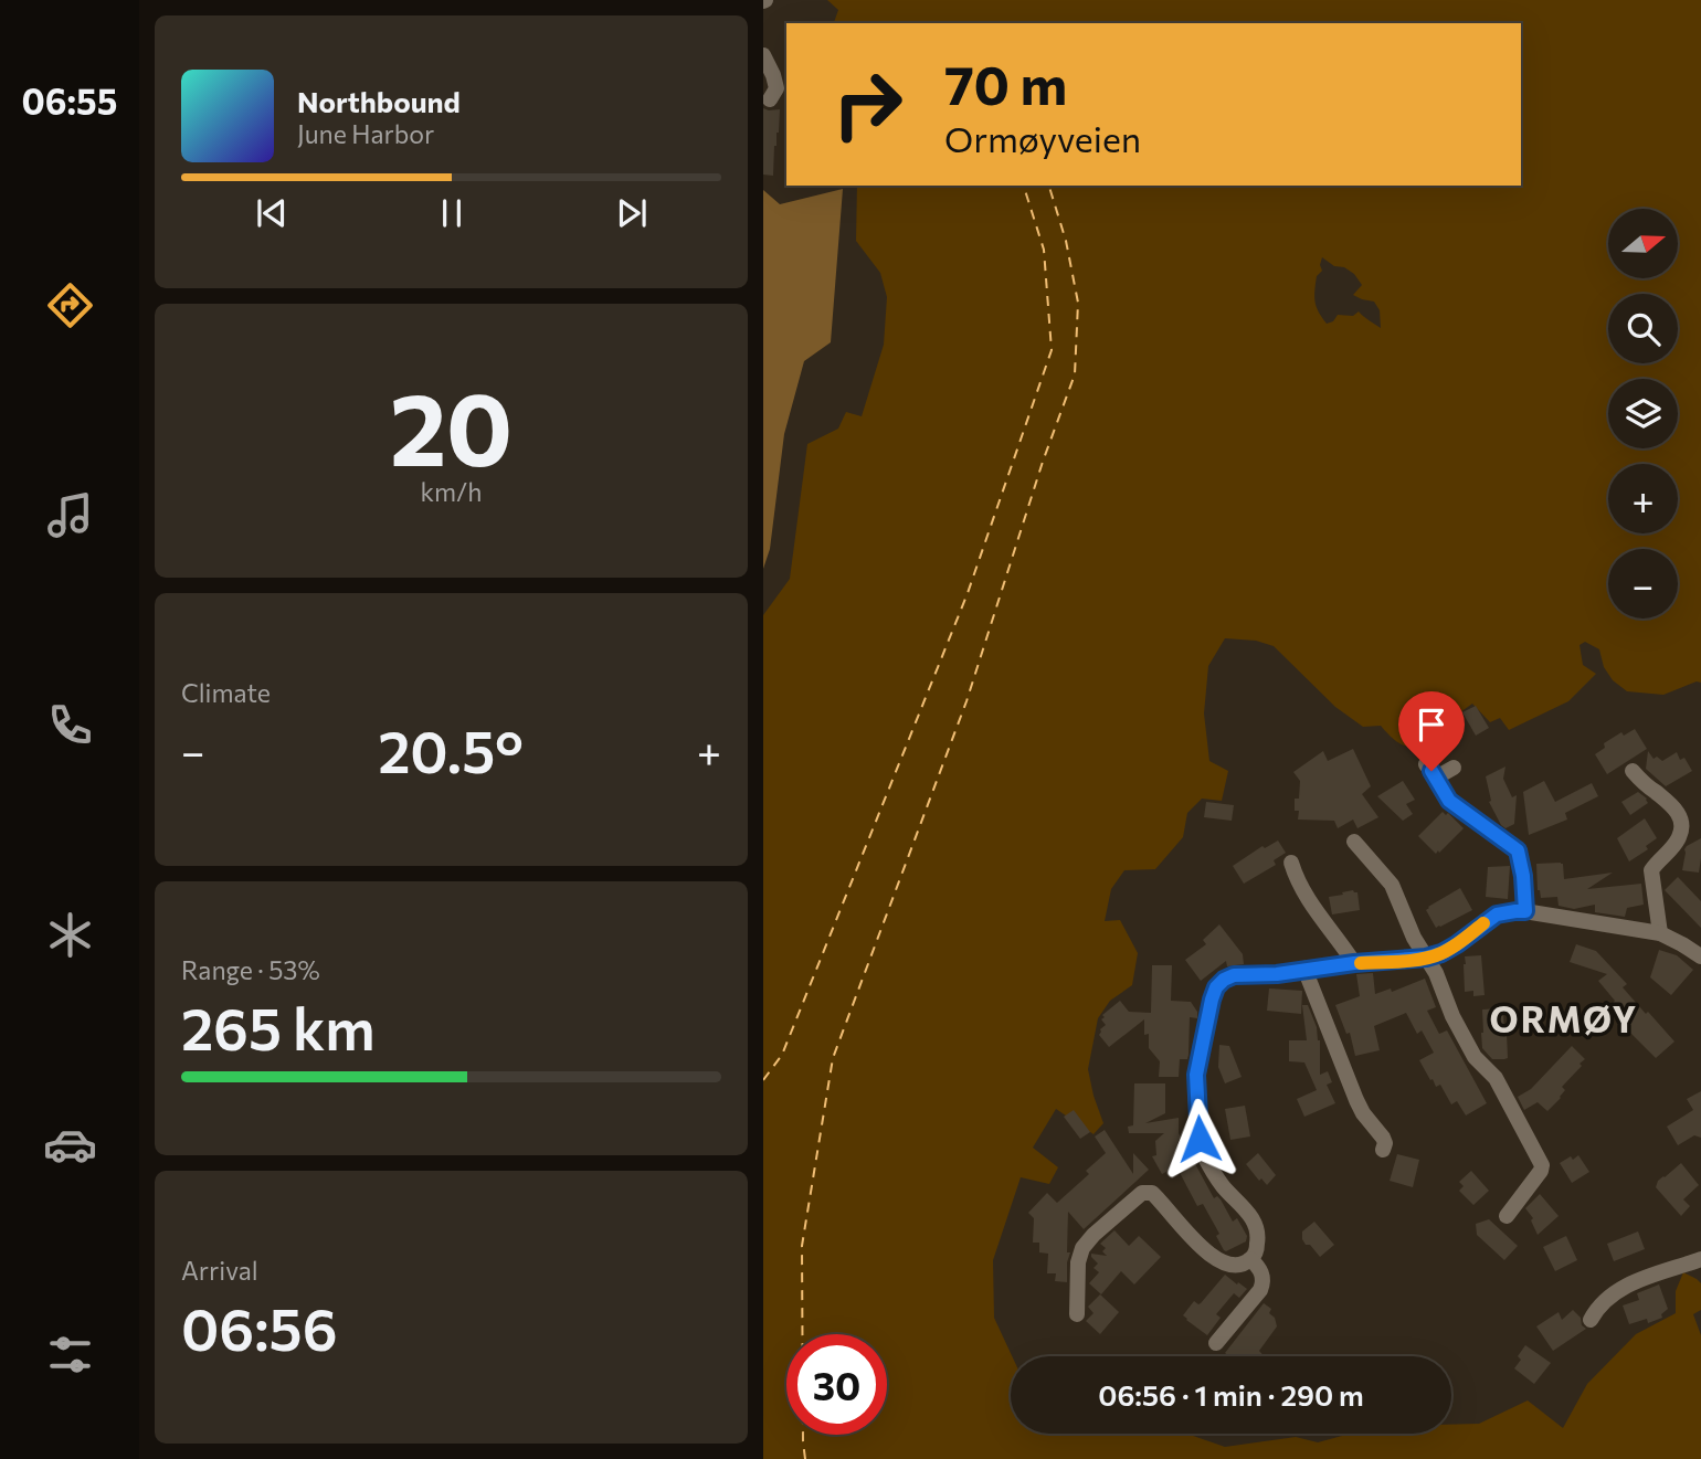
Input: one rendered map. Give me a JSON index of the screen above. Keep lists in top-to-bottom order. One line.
{"districts":["ORMØY"],"north":"right","page":{"tabs":"06:55","turn":["70 m","Ormøyveien"],"song":["Northbound","June Harbor"],"map_buttons":["+","−"],"tile":[["20","km/h"],"Climate",["Range · 53%","265 km"],["Arrival","06:56"]],"heat":["−","20.5°","+"],"limit":"30","trip":"06:56 · 1 min · 290 m"}}
